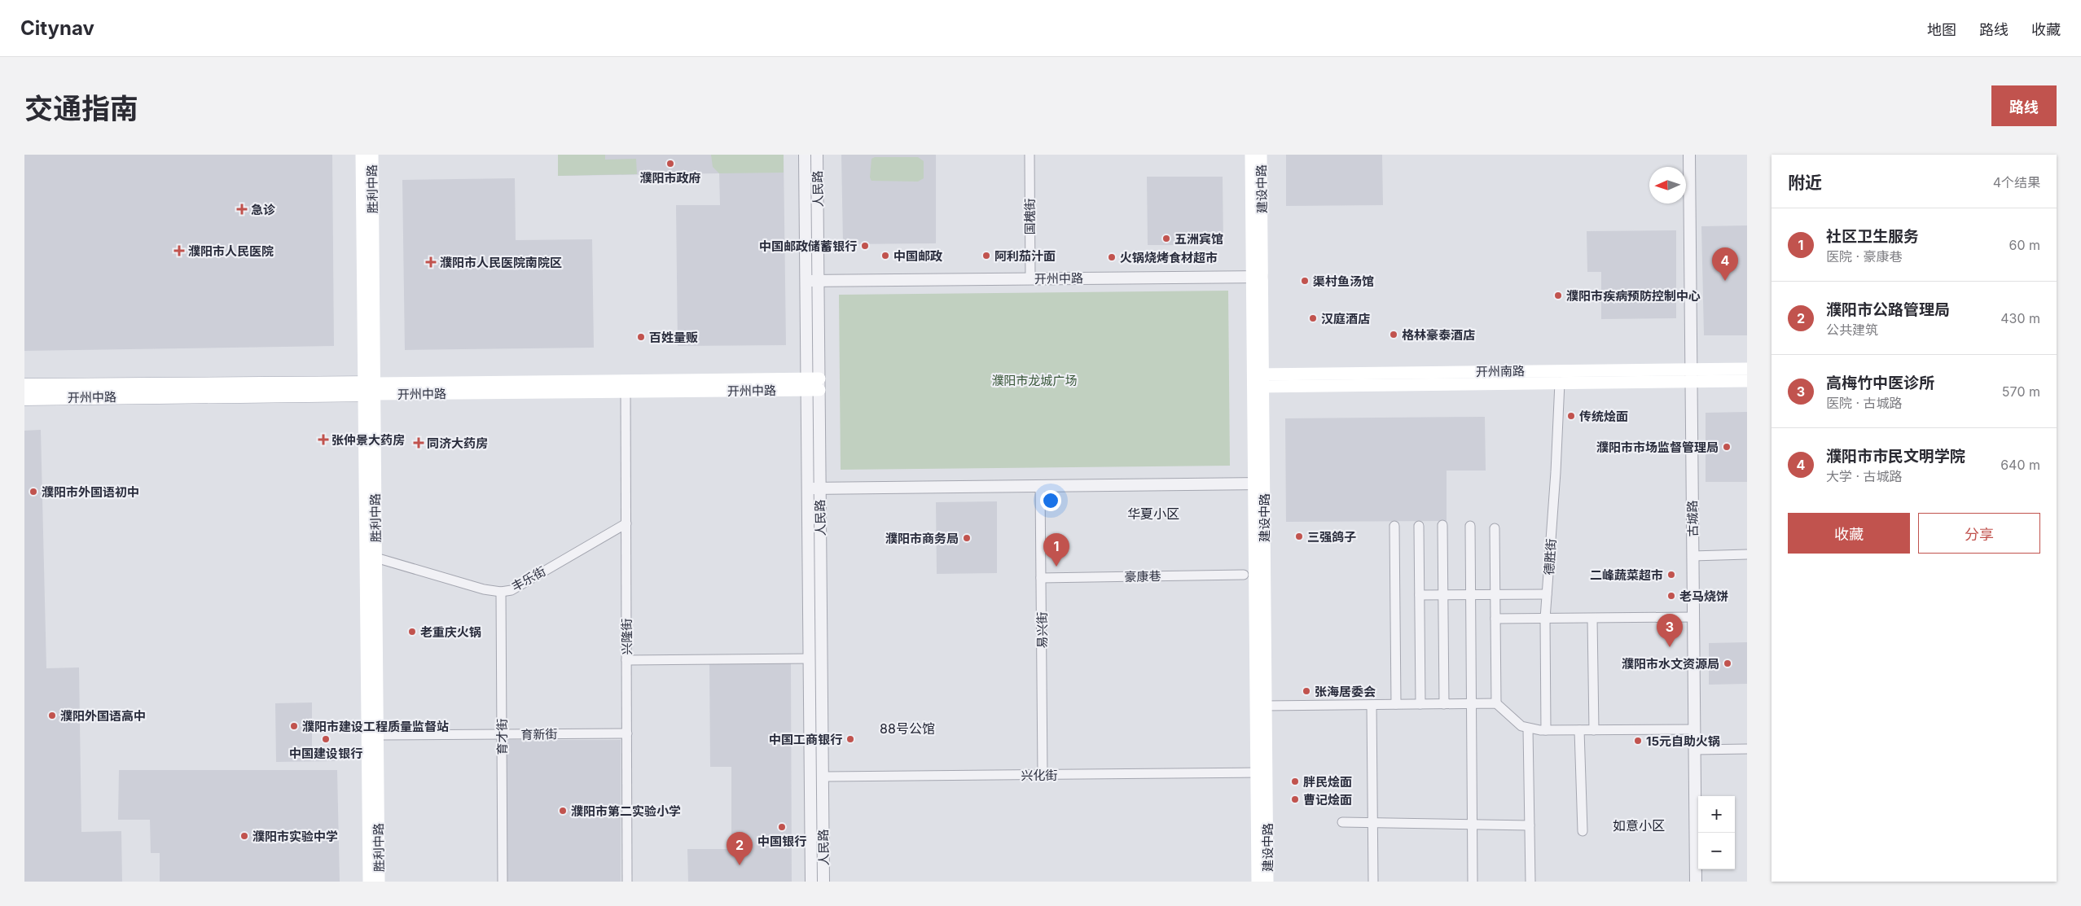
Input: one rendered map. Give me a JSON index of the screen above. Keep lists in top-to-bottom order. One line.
{"streets":{"main road":["胜利中路","建设中路","开州中路","开州南路"],"street":["人民路","国槐街","古城路","德胜街","豪康巷","丰乐街","易兴街","兴隆街","育新街","育才街","兴化街"]},"crossings":[["胜利中路","开州中路"],["胜利中路","丰乐街"],["胜利中路","育新街"],["人民路","开州中路"],["人民路","兴化街"],["建设中路","开州中路"],["建设中路","开州南路"],["建设中路","兴化街"],["国槐街","开州中路"],["开州中路","兴隆街"],["开州南路","古城路"],["开州南路","德胜街"],["豪康巷","易兴街"],["丰乐街","兴隆街"],["丰乐街","育才街"],["易兴街","兴化街"],["兴隆街","育新街"],["育新街","育才街"]],"districts":["华夏小区","88号公馆","如意小区"],"parks":["濮阳市龙城广场"],"places":{"other":["濮阳市政府","五洲宾馆","中国邮政储蓄银行","中国邮政","阿利茄汁面","火锅烧烤食材超市","渠村鱼汤馆","濮阳市疾病预防控制中心","汉庭酒店","格林豪泰酒店","百姓量贩","传统烩面","濮阳市市场监督管理局","濮阳市外国语初中","三强鸽子","濮阳市商务局","二峰蔬菜超市","老马烧饼","老重庆火锅","濮阳市水文资源局","张海居委会","濮阳外国语高中","濮阳市建设工程质量监督站","中国建设银行","中国工商银行","15元自助火锅","胖民烩面","曹记烩面","濮阳市第二实验小学","中国银行","濮阳市实验中学"],"health":["急诊","濮阳市人民医院","濮阳市人民医院南院区","张仲景大药房","同济大药房"]},"north":"left","page":{"header":"Citynav","nav":["地图","路线","收藏"],"title":"交通指南","buttons":["路线",["收藏","分享"]],"heading":["附近","4个结果"],"list":[{"mark":"1","name":"社区卫生服务","note":"医院 · 豪康巷","value":"60 m"},{"mark":"2","name":"濮阳市公路管理局","note":"公共建筑","value":"430 m"},{"mark":"3","name":"高梅竹中医诊所","note":"医院 · 古城路","value":"570 m"},{"mark":"4","name":"濮阳市市民文明学院","note":"大学 · 古城路","value":"640 m"}],"pins":["4","1","3","2"],"map_buttons":["+","−"]}}
